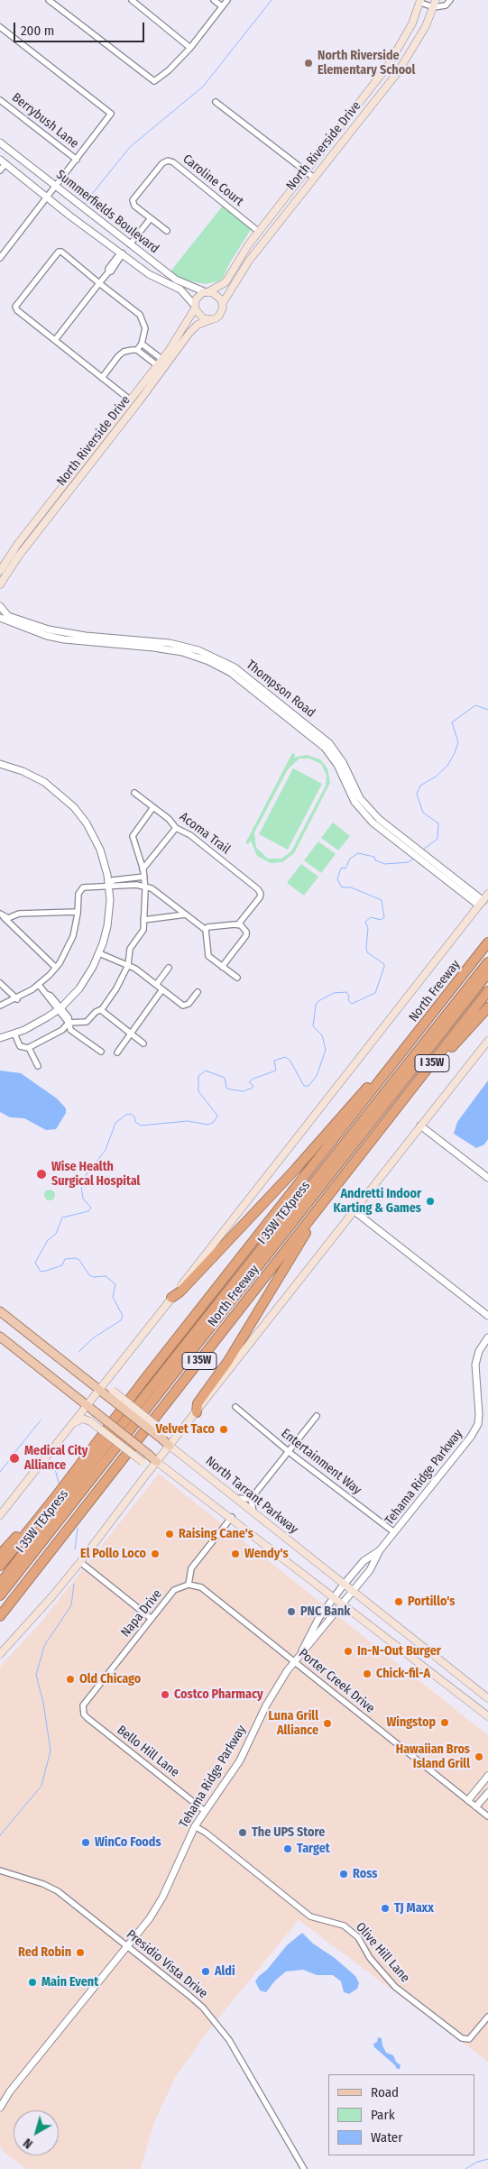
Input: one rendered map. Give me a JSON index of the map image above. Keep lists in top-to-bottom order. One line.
{"streets":{"highway":["North Freeway","I 35W","I 35W TEXpress"],"main road":["North Riverside Drive","North Tarrant Parkway"],"street":["Berrybush Lane","Caroline Court","Summerfields Boulevard","Thompson Road","Acoma Trail","Entertainment Way","Tehama Ridge Parkway","Napa Drive","Porter Creek Drive","Bello Hill Lane","Olive Hill Lane","Presidio Vista Drive"]},"crossings":[["North Riverside Drive","Caroline Court"],["North Riverside Drive","Summerfields Boulevard"],["Thompson Road","North Freeway"],["North Freeway","North Tarrant Parkway"],["Entertainment Way","Tehama Ridge Parkway"],["Tehama Ridge Parkway","North Tarrant Parkway"],["Tehama Ridge Parkway","Porter Creek Drive"],["Tehama Ridge Parkway","Bello Hill Lane"],["Tehama Ridge Parkway","Olive Hill Lane"],["Tehama Ridge Parkway","Presidio Vista Drive"],["Napa Drive","Porter Creek Drive"],["Napa Drive","Bello Hill Lane"]],"places":["North Riverside Elementary School","Wise Health Surgical Hospital","Andretti Indoor Karting & Games","Velvet Taco","Medical City Alliance","Raising Cane's","El Pollo Loco","Wendy's","Portillo's","PNC Bank","In-N-Out Burger","Chick-fil-A","Old Chicago","Costco Pharmacy","Wingstop","Luna Grill Alliance","Hawaiian Bros Island Grill","The UPS Store","WinCo Foods","Target","Ross","TJ Maxx","Red Robin","Aldi","Main Event"],"legend":["Road","Park","Water"],"scale_bar":"200 m","north":"bottom left"}
